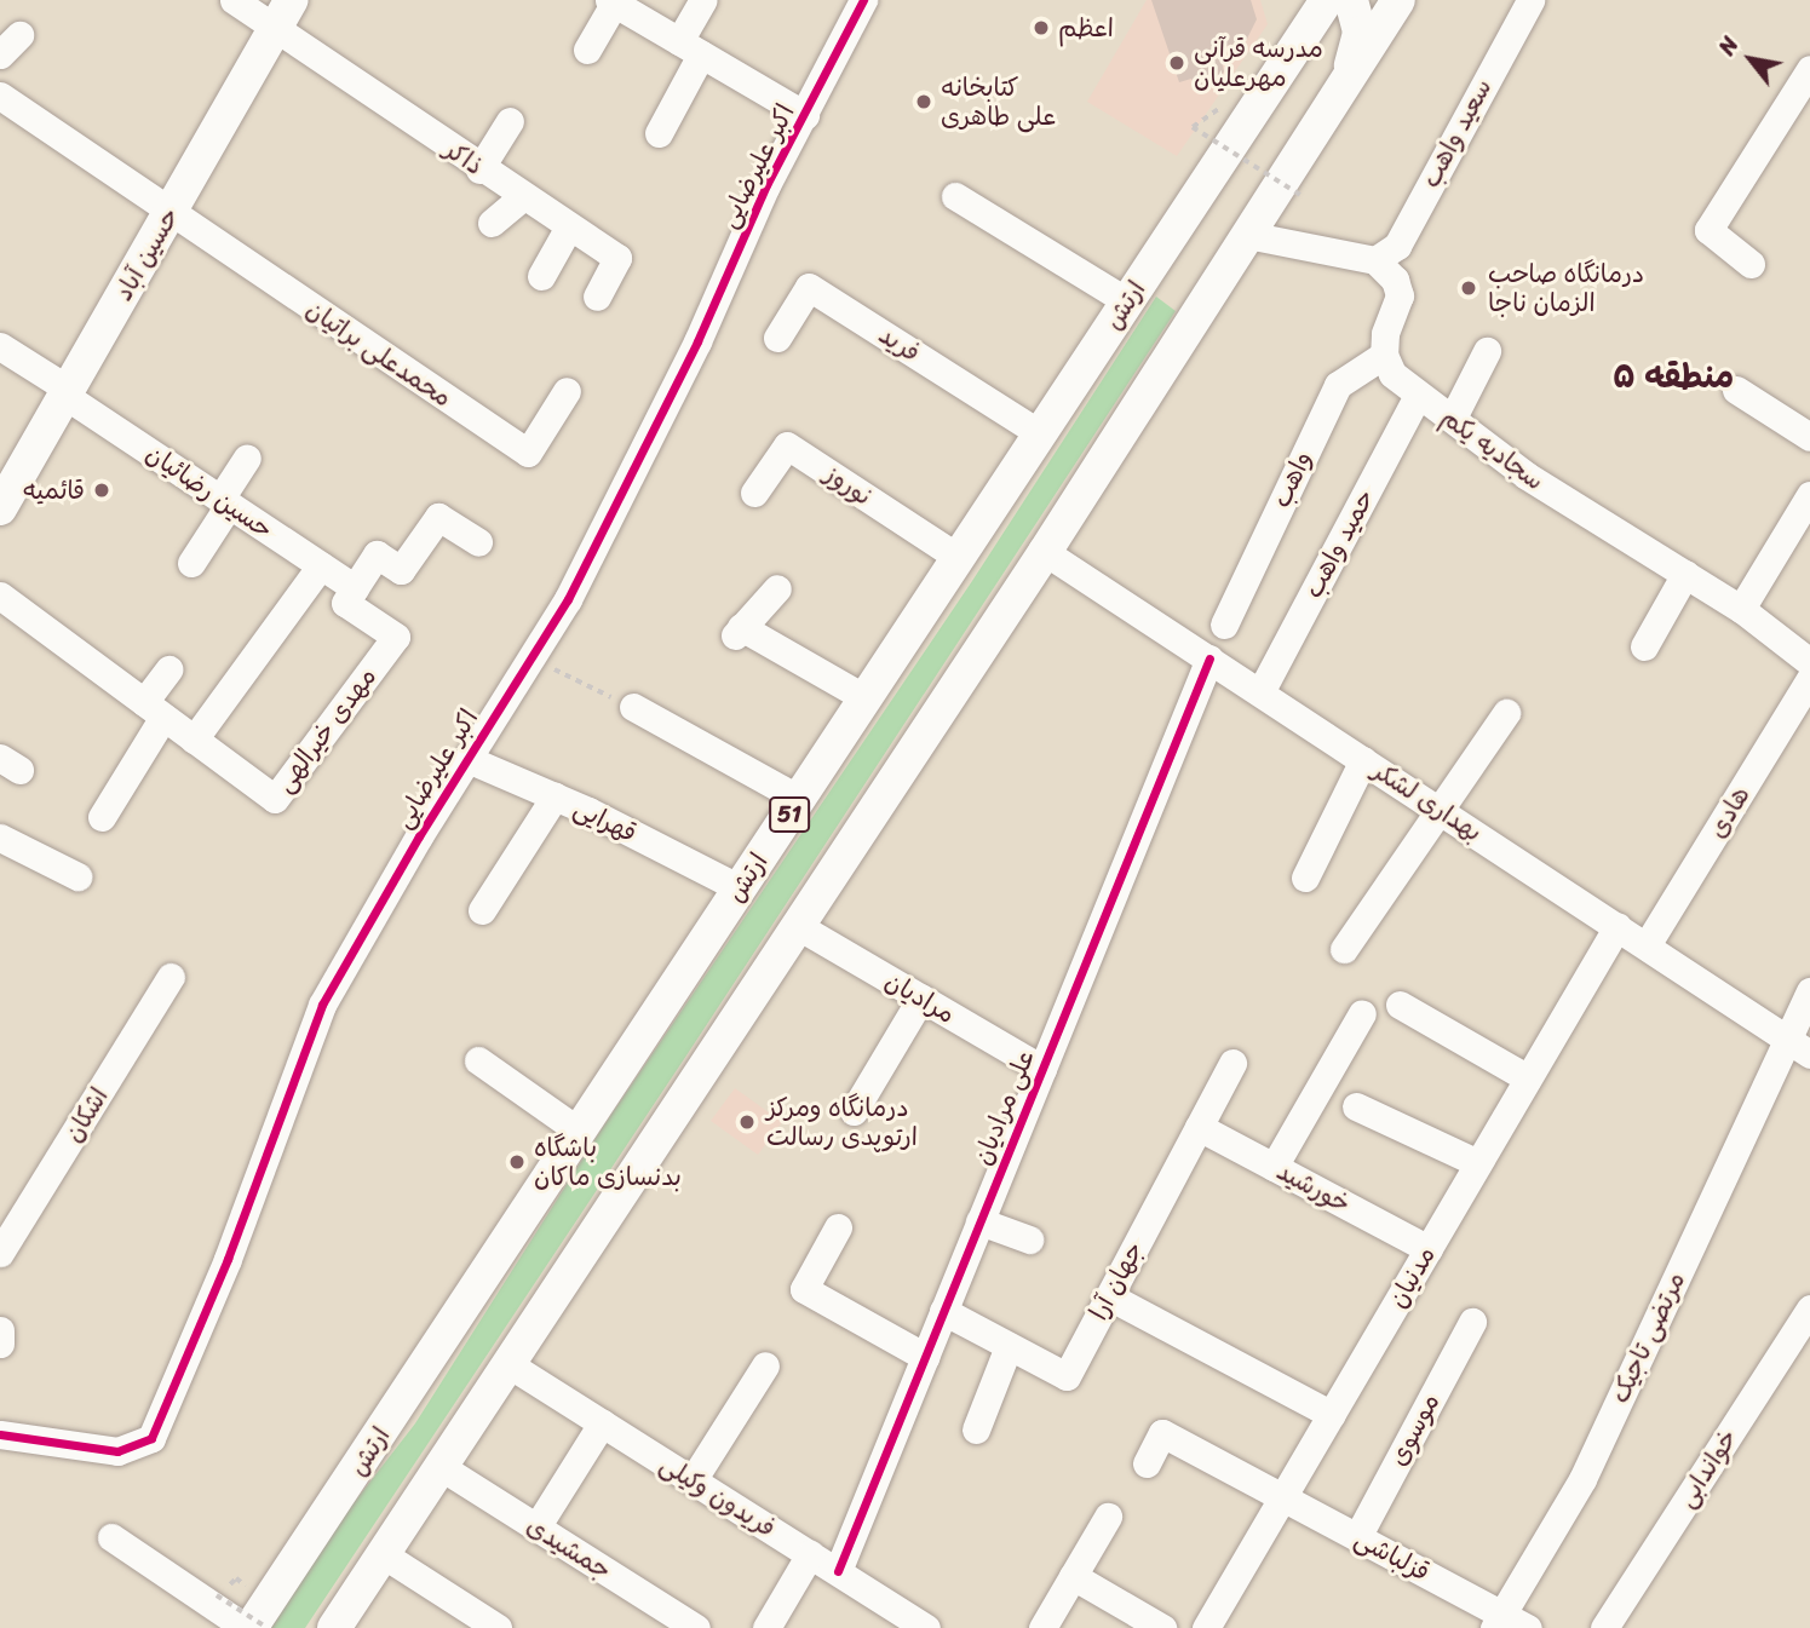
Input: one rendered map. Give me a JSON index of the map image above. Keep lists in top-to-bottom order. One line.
{"streets":{"main road":["حسین آباد","ارتش","51"],"street":["سعید واهب","ذاکر","اکبر علیرضایی","فرید","محمدعلی براتیان","سجادیه یکم","واهب","نوروز","حسین رضائیان","حمید واهب","مهدی خیرالهی","بهداری لشکر","هادی","قهرایی","مرادیان","علی مرادیان","اشکان","خورشید","مدنیان","جهان آرا","مرتضی تاجیک","موسوی","خواندابی","فریدون وکیلی","جمشیدی","قزلباشی"]},"crossings":[["ذاکر","حسین آباد"],["اکبر علیرضایی","قهرایی"],["حسین آباد","محمدعلی براتیان"],["حسین آباد","حسین رضائیان"],["ارتش","فرید"],["ارتش","نوروز"],["ارتش","قهرایی"],["سجادیه یکم","واهب"],["سجادیه یکم","حمید واهب"],["حسین رضائیان","مهدی خیرالهی"],["حمید واهب","بهداری لشکر"],["بهداری لشکر","هادی"],["بهداری لشکر","علی مرادیان"],["بهداری لشکر","مدنیان"],["بهداری لشکر","مرتضی تاجیک"],["مرادیان","علی مرادیان"],["علی مرادیان","جهان آرا"],["علی مرادیان","فریدون وکیلی"],["خورشید","مدنیان"],["خورشید","جهان آرا"],["مدنیان","قزلباشی"],["مرتضی تاجیک","قزلباشی"],["موسوی","قزلباشی"]],"districts":["منطقه ۵"],"places":["اعظم","مدرسه قرآنی مهرعلیان","کتابخانه علی طاهری","درمانگاه صاحب الزمان ناجا","قائمیه","درمانگاه ومرکز ارتوپدی رسالت","باشگاه بدنسازی ماکان"],"north":"top left"}
